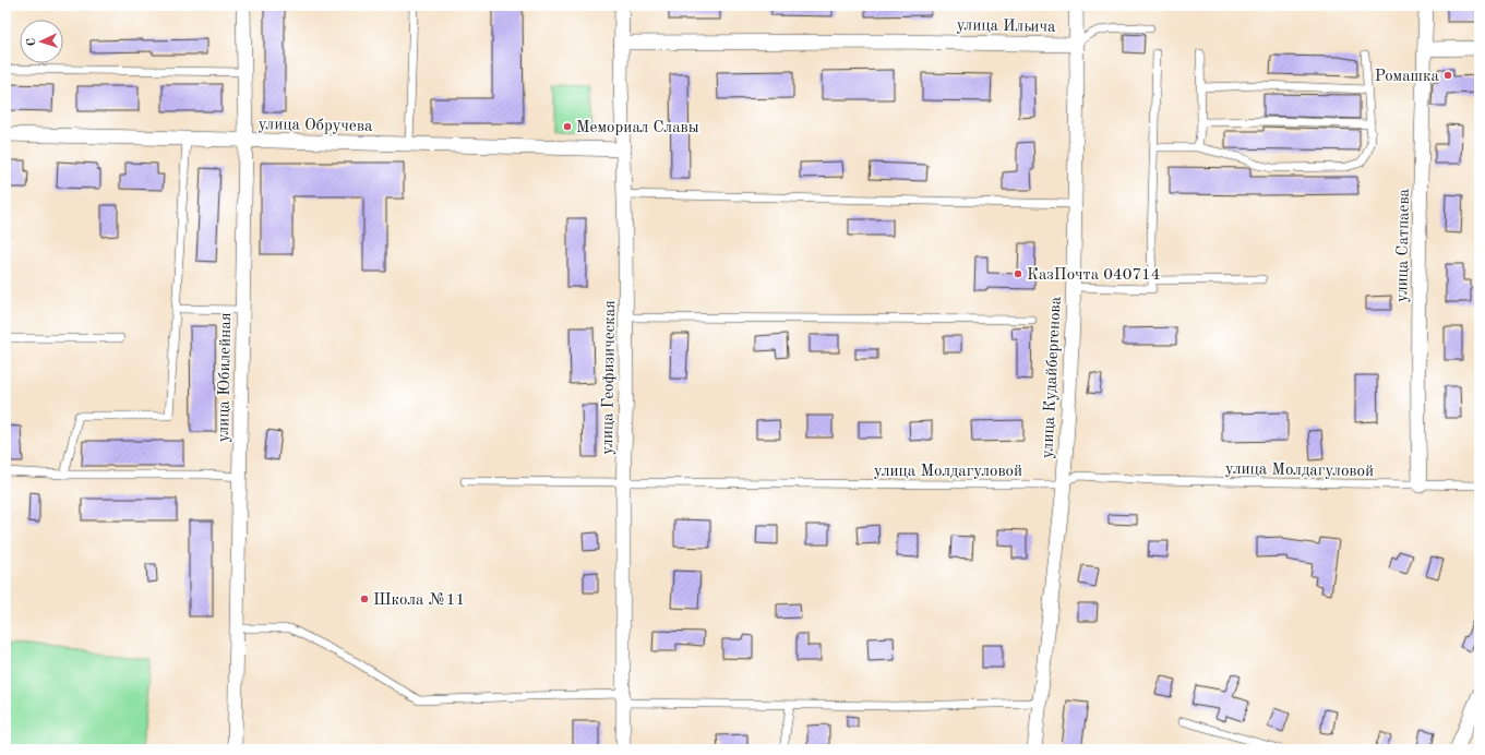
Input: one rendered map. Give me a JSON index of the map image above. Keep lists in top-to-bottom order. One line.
{"streets":{"street":["улица Ильича","улица Обручева","улица Сатпаева","улица Юбилейная","улица Геофизическая","улица Кудайбергенова"],"lane":["улица Молдагуловой"]},"crossings":[["улица Ильича","улица Геофизическая"],["улица Ильича","улица Кудайбергенова"],["улица Обручева","улица Юбилейная"],["улица Обручева","улица Геофизическая"],["улица Сатпаева","улица Молдагуловой"],["улица Геофизическая","улица Молдагуловой"],["улица Кудайбергенова","улица Молдагуловой"]],"places":["Ромашка","Мемориал Славы","КазПочта 040714","Школа №11"],"north":"left"}
